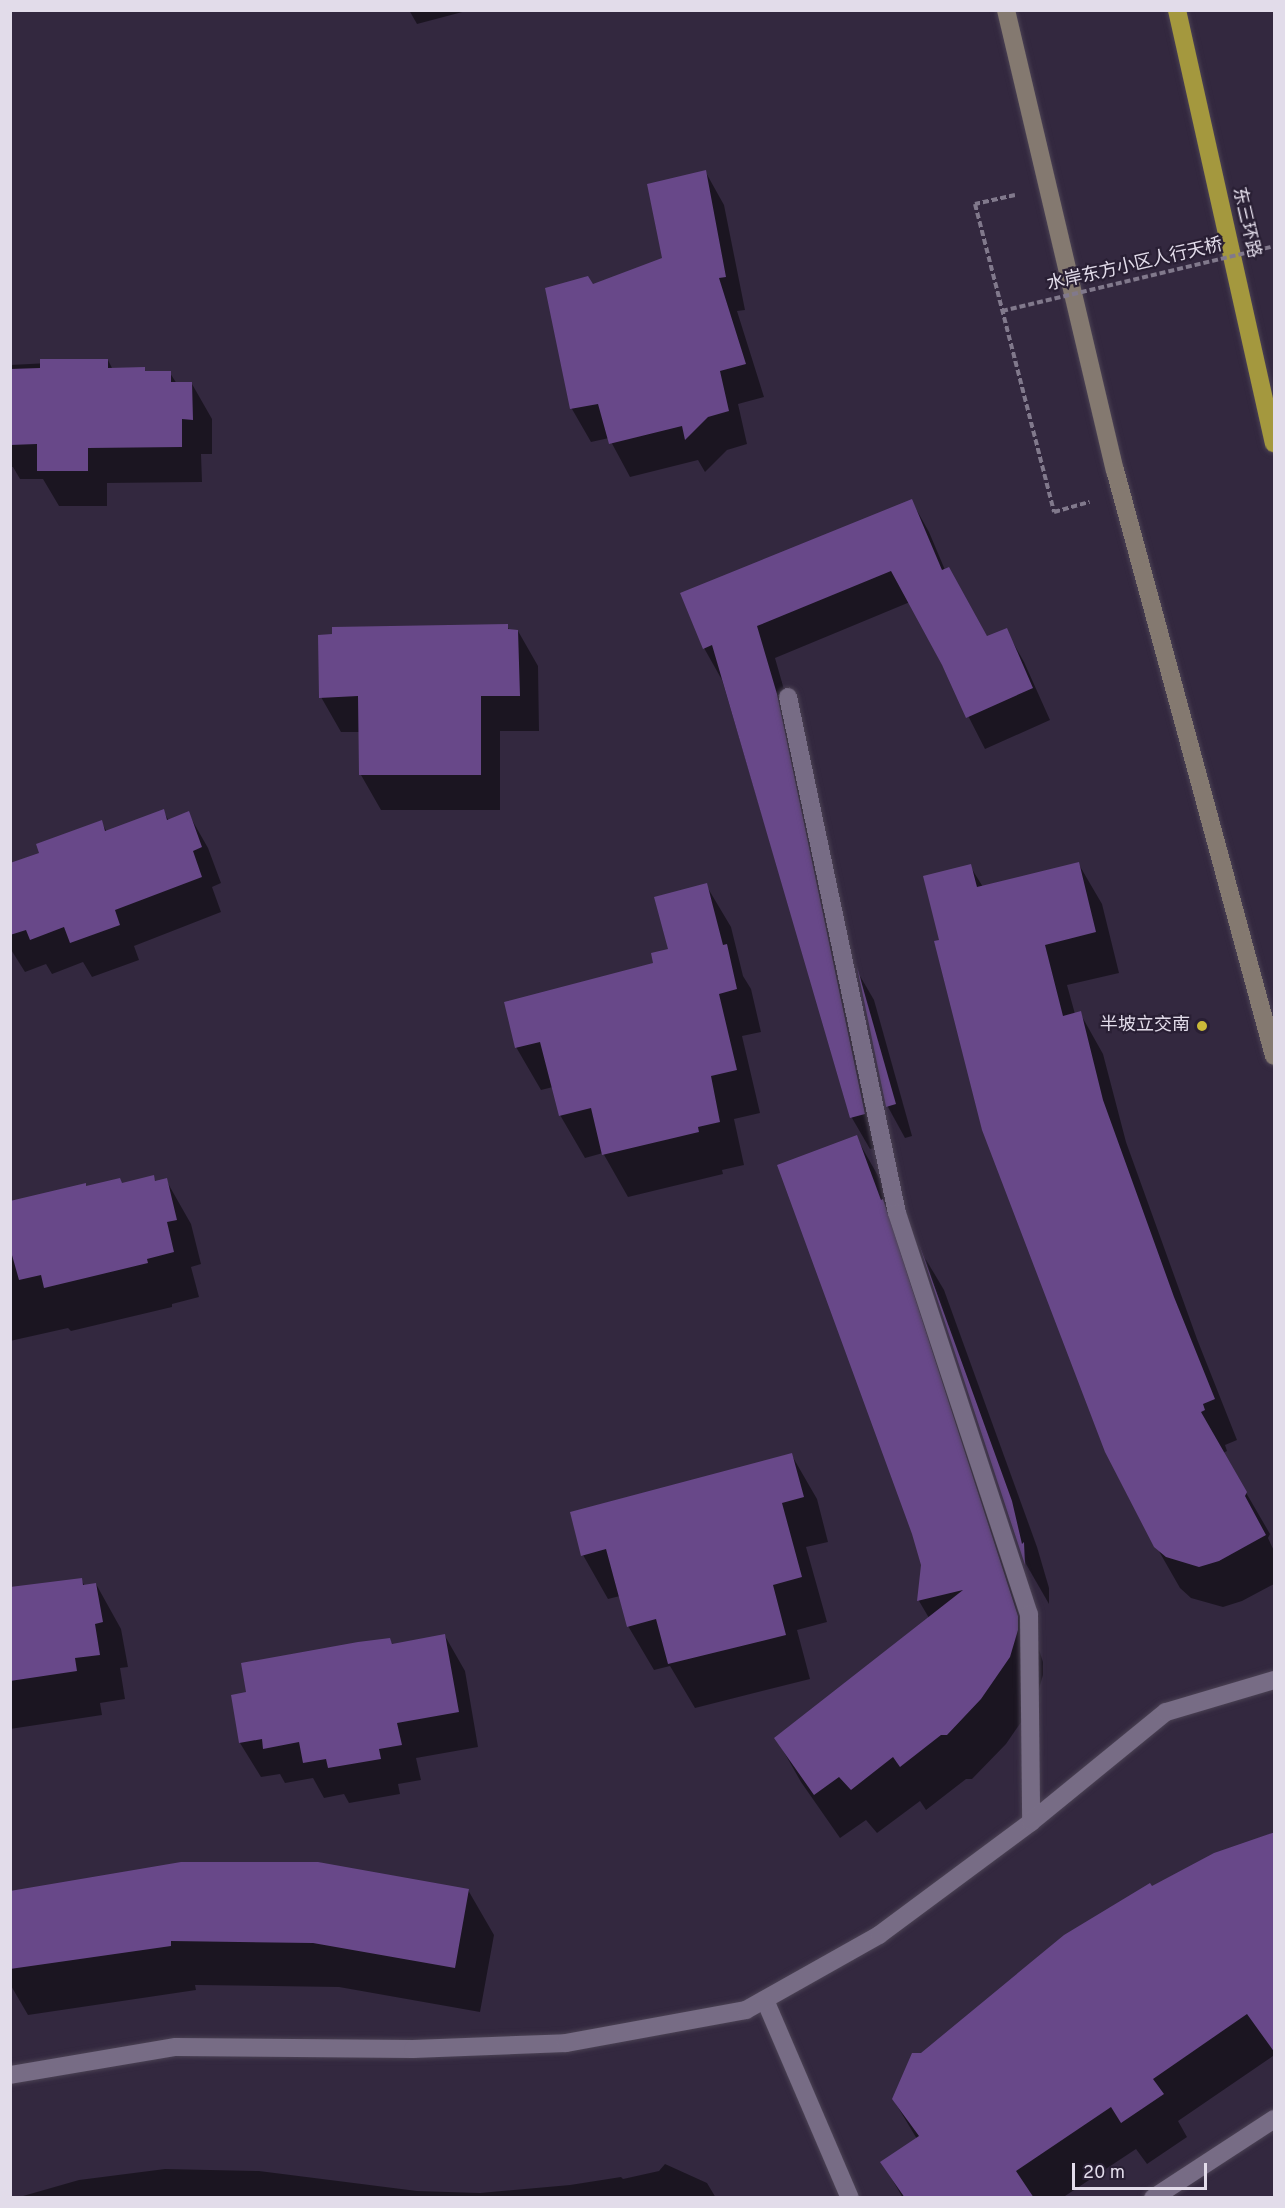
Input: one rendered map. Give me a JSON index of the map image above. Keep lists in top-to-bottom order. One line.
{"streets":{"highway":["东三环路"],"path":["水岸东方小区人行天桥"]},"places":["半坡立交南"],"scale_bar":"20 m"}
